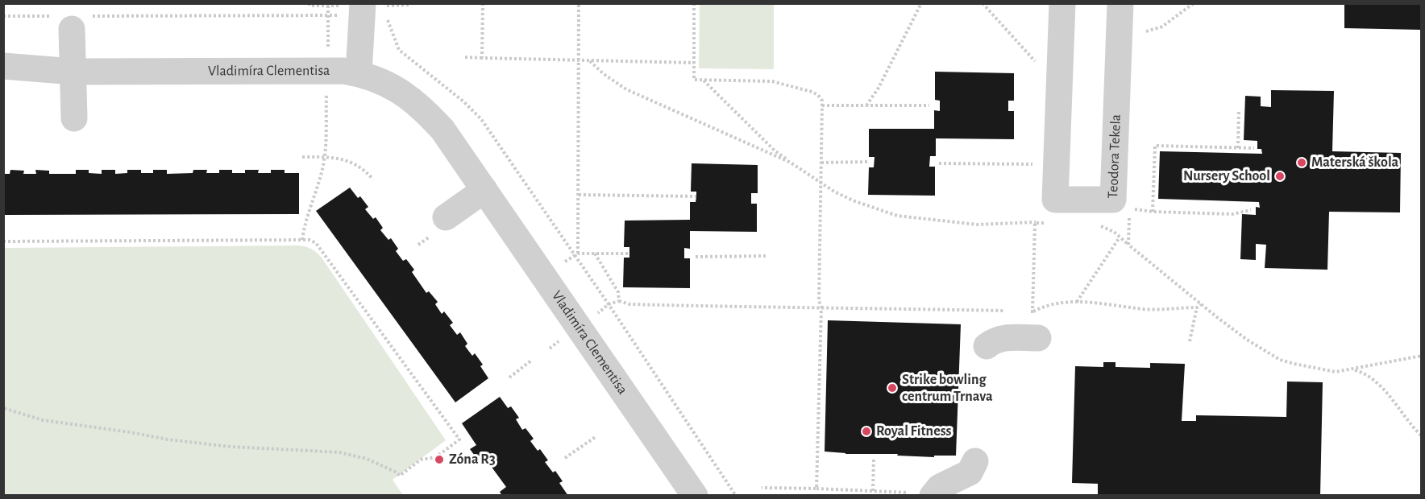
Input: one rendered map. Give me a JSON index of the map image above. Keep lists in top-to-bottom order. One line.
{"streets":{"street":["Vladimíra Clementisa","Teodora Tekela"]},"places":["Materská škola","Nursery School","Strike bowling centrum Trnava","Royal Fitness","Zóna R3"]}
